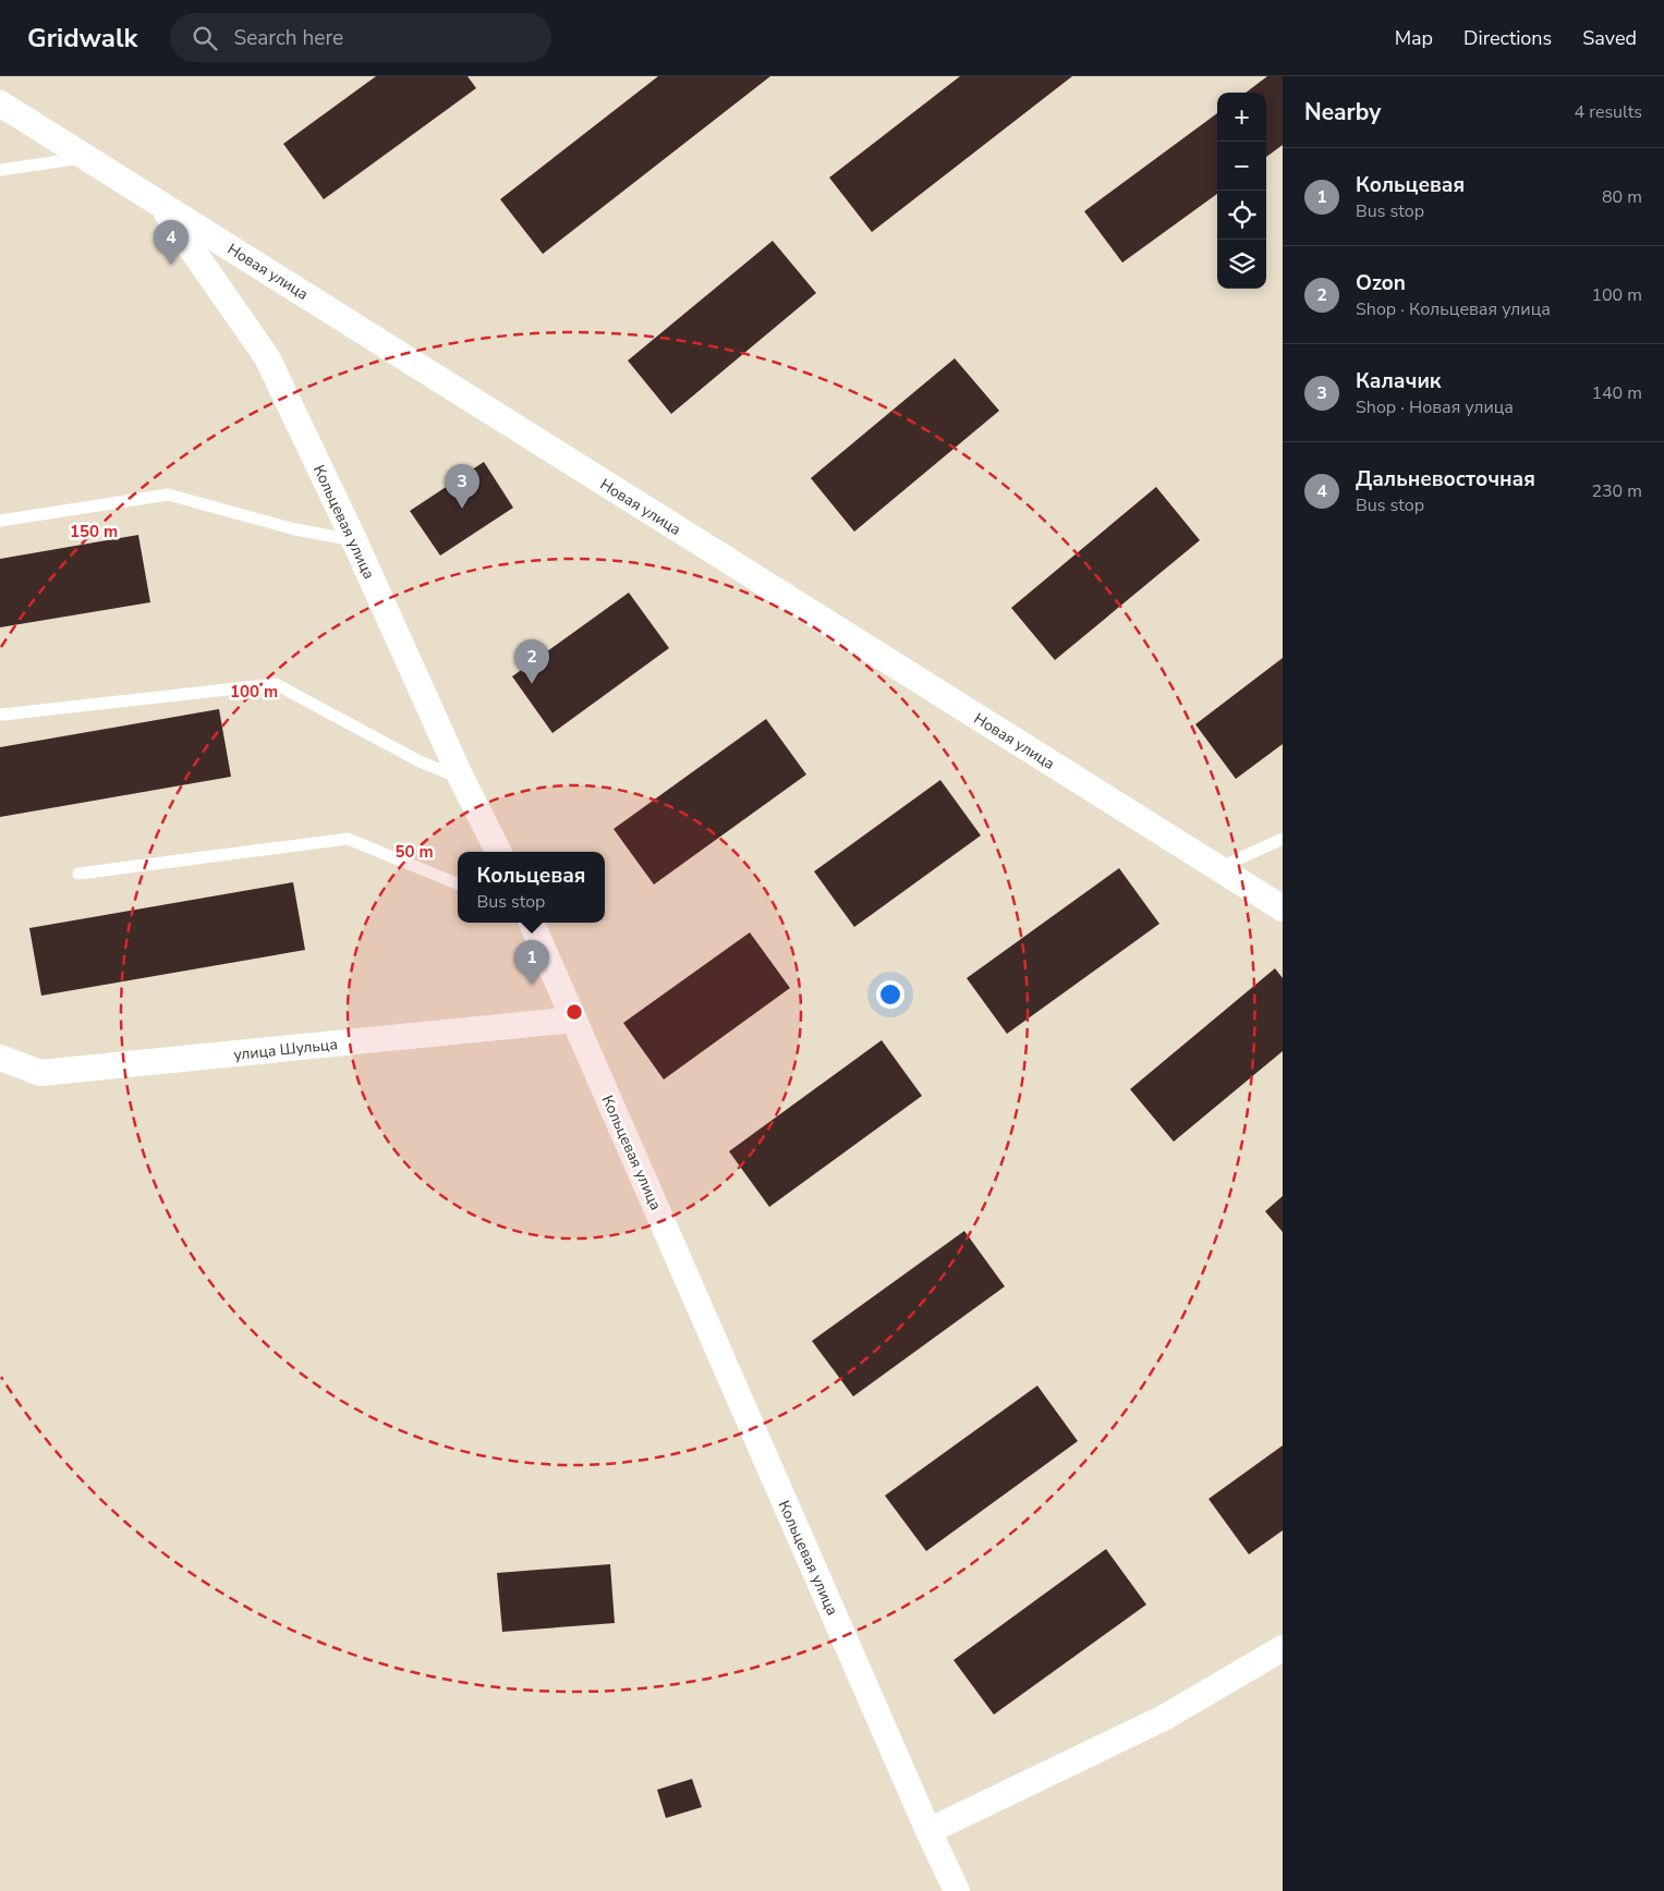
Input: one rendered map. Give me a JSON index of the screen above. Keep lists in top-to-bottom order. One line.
{"streets":{"street":["Новая улица","Кольцевая улица","улица Шульца"]},"crossings":[["Новая улица","Кольцевая улица"],["Кольцевая улица","улица Шульца"]],"page":{"header":"Gridwalk","search":"Search here","nav":["Map","Directions","Saved"],"heading":["Nearby","4 results"],"map_buttons":["+","−"],"list":[{"mark":"1","name":"Кольцевая","note":"Bus stop","value":"80 m"},{"mark":"2","name":"Ozon","note":"Shop · Кольцевая улица","value":"100 m"},{"mark":"3","name":"Калачик","note":"Shop · Новая улица","value":"140 m"},{"mark":"4","name":"Дальневосточная","note":"Bus stop","value":"230 m"}],"pins":["4","3","2","1"],"popup":["Кольцевая","Bus stop"]},"rings":["150 m","100 m","50 m"]}
